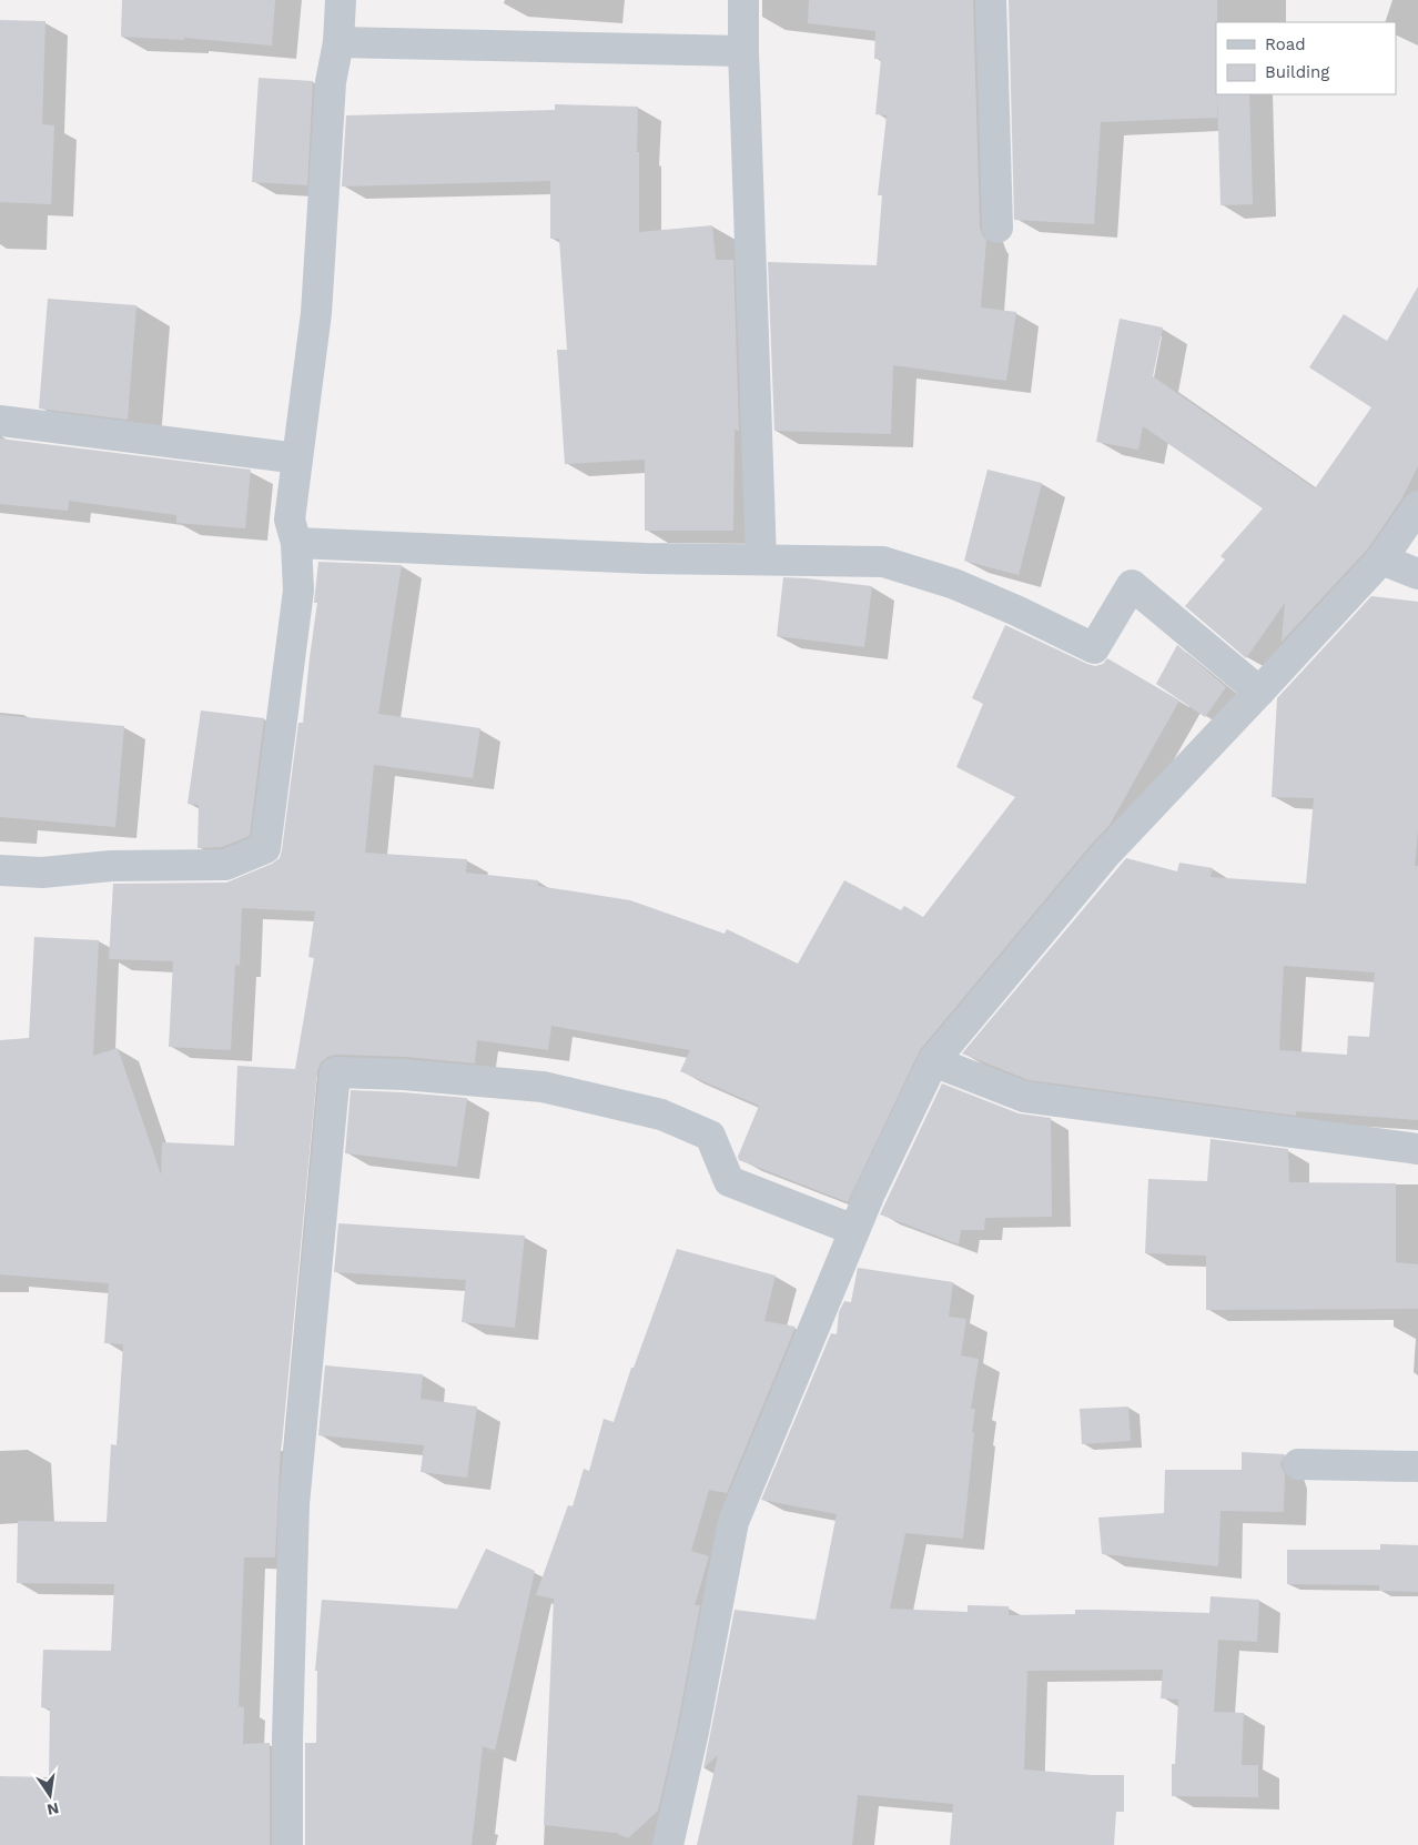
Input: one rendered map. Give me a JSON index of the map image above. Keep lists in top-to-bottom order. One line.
{"legend":["Road","Building"],"north":"bottom"}
